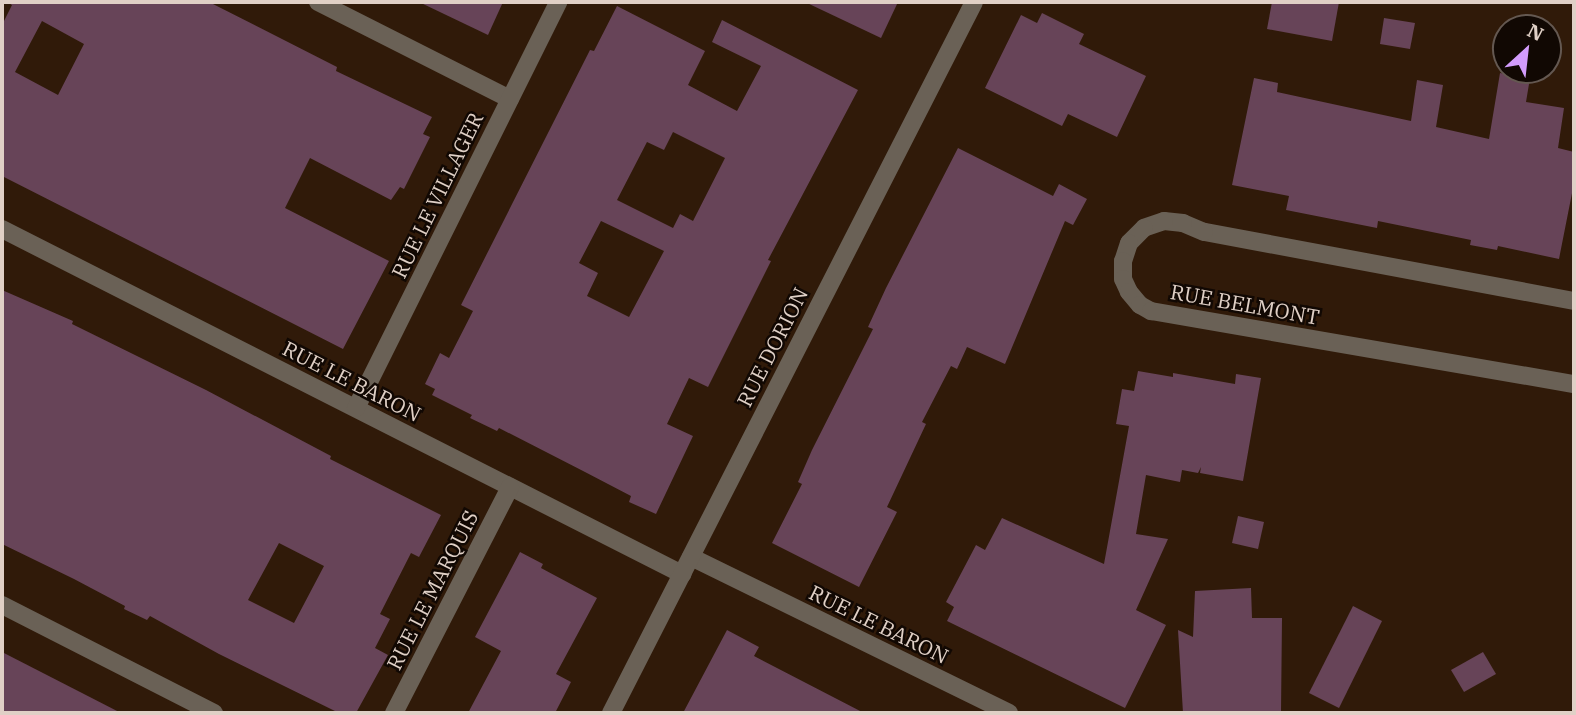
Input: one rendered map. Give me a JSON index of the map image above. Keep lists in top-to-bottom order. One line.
{"streets":{"street":["RUE LE VILLAGER","RUE BELMONT","RUE DORION","RUE LE BARON","RUE LE MARQUIS"]},"crossings":[["RUE LE VILLAGER","RUE LE BARON"],["RUE DORION","RUE LE BARON"],["RUE LE BARON","RUE LE MARQUIS"]],"north":"top right"}
